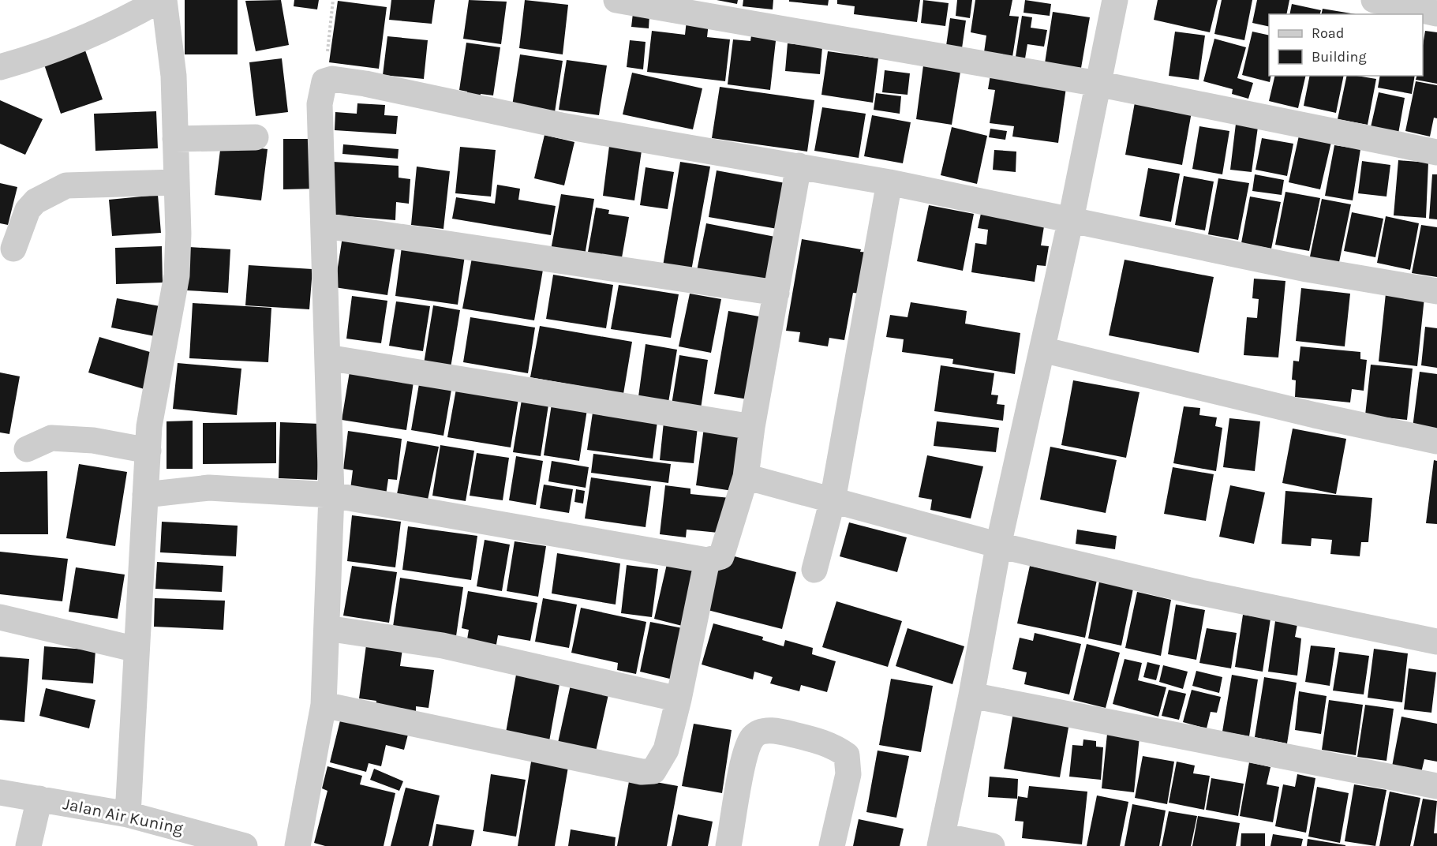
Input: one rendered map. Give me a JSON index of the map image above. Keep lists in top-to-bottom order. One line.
{"streets":{"street":["Jalan Air Kuning"]},"legend":["Road","Building"]}
